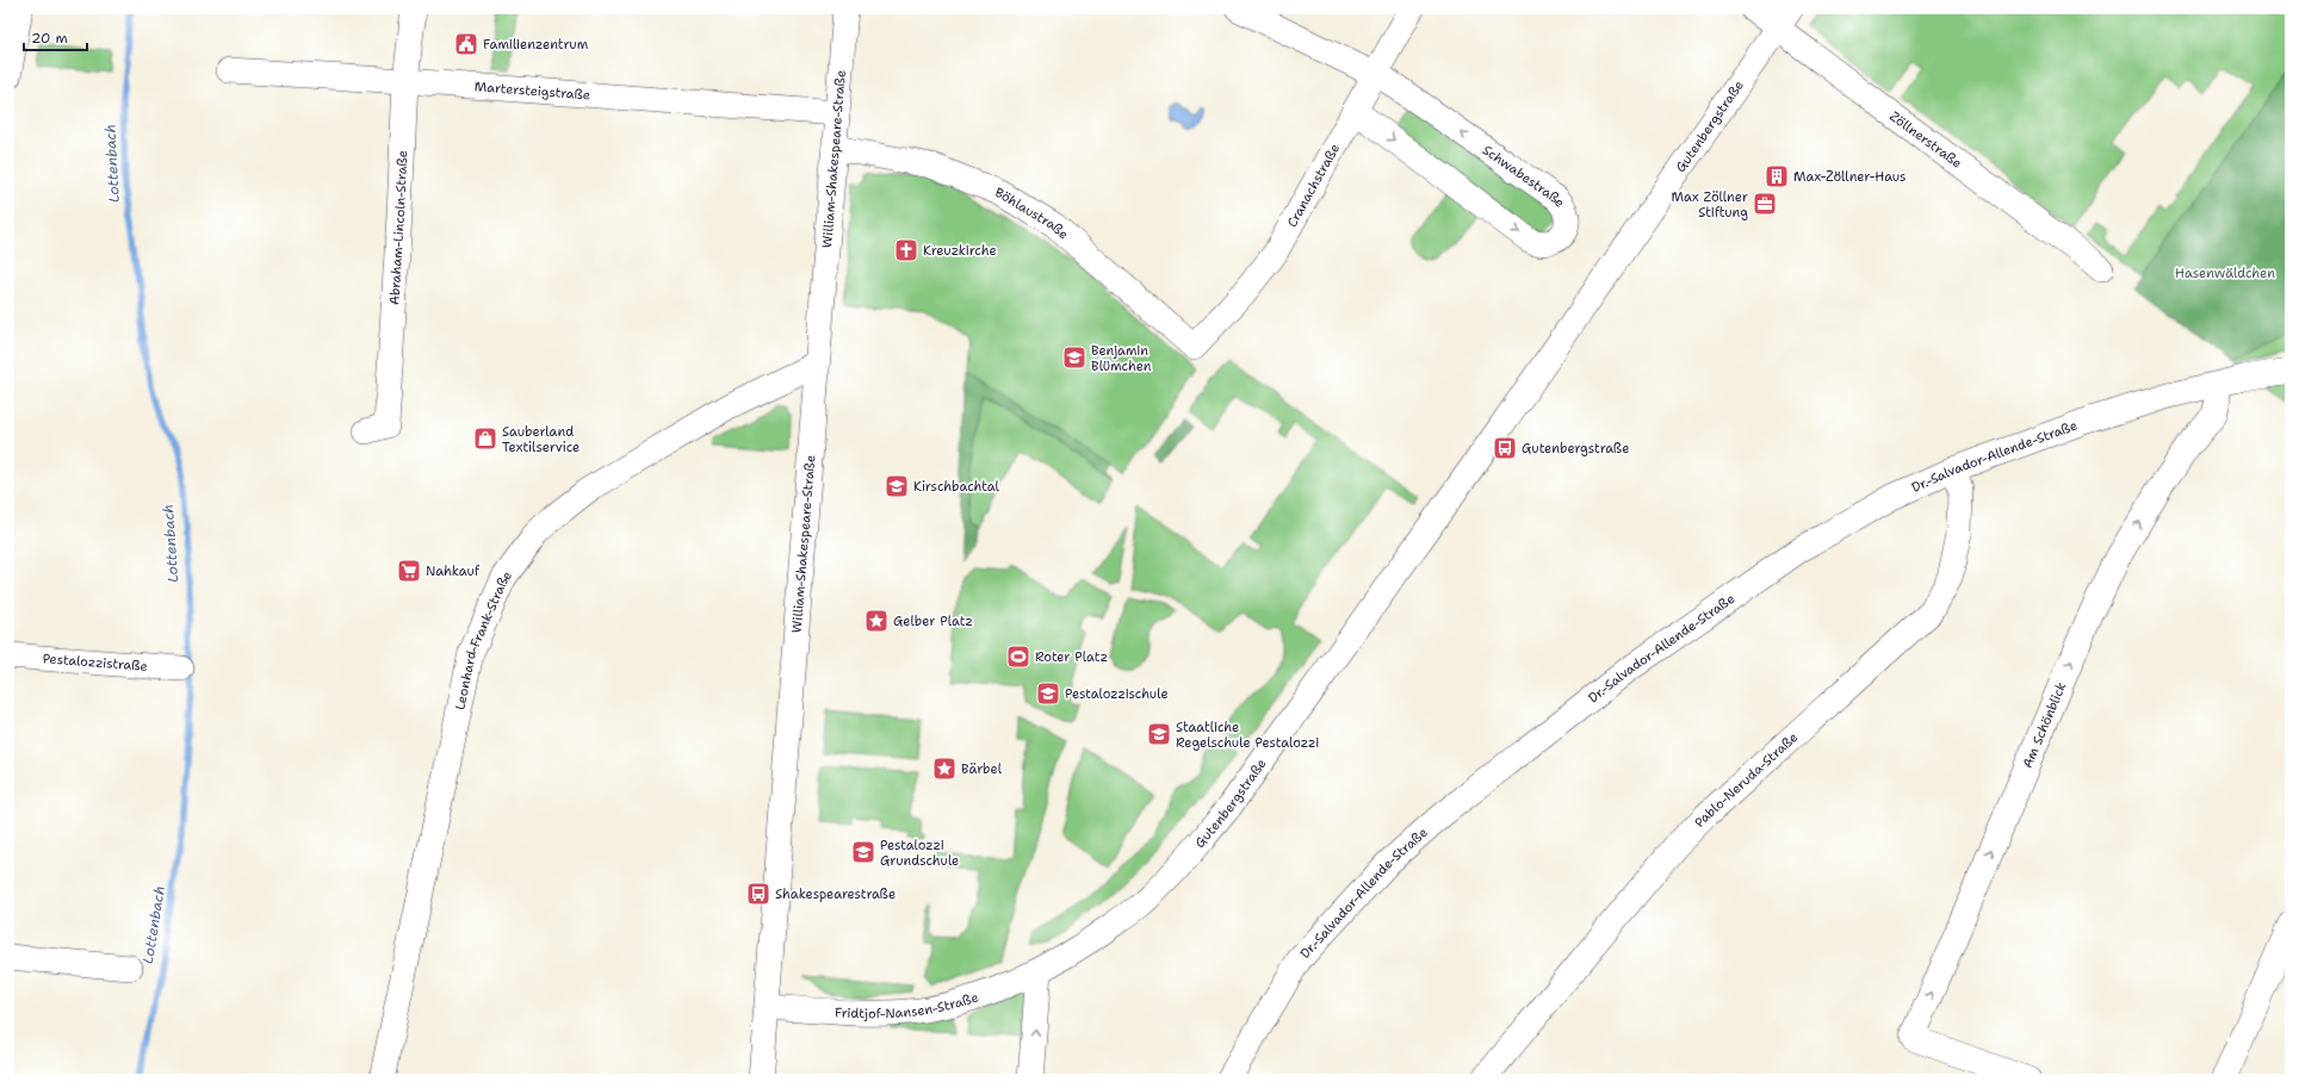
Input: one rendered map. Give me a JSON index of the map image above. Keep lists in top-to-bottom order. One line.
{"streets":{"street":["Martersteigstraße","Gutenbergstraße","Zöllnerstraße","William-Shakespeare-Straße","Schwabestraße","Cranachstraße","Böhlaustraße","Abraham-Lincoln-Straße","Dr.-Salvador-Allende-Straße","Leonhard-Frank-Straße","Pestalozzistraße","Am Schönblick","Pablo-Neruda-Straße","Fridtjof-Nansen-Straße"]},"crossings":[["Martersteigstraße","William-Shakespeare-Straße"],["Martersteigstraße","Abraham-Lincoln-Straße"],["Gutenbergstraße","Zöllnerstraße"],["Gutenbergstraße","Fridtjof-Nansen-Straße"],["William-Shakespeare-Straße","Böhlaustraße"],["William-Shakespeare-Straße","Leonhard-Frank-Straße"],["William-Shakespeare-Straße","Fridtjof-Nansen-Straße"],["Schwabestraße","Cranachstraße"],["Cranachstraße","Böhlaustraße"],["Dr.-Salvador-Allende-Straße","Am Schönblick"],["Dr.-Salvador-Allende-Straße","Pablo-Neruda-Straße"]],"one_way":["Am Schönblick"],"water":["Lottenbach"],"parks":["Hasenwäldchen"],"places":{"public building":["Familienzentrum"],"building":["Max-Zöllner-Haus"],"office":["Max Zöllner Stiftung"],"church":["Kreuzkirche"],"school or university":["Benjamin Blümchen","Kirschbachtal","Pestalozzischule","Staatliche Regelschule Pestalozzi","Pestalozzi Grundschule"],"shop":["Sauberland Textilservice"],"bus stop":["Gutenbergstraße","Shakespearestraße"],"supermarket":["Nahkauf"],"place":["Gelber Platz","Bärbel"],"sports":["Roter Platz"]},"scale_bar":"20 m"}
